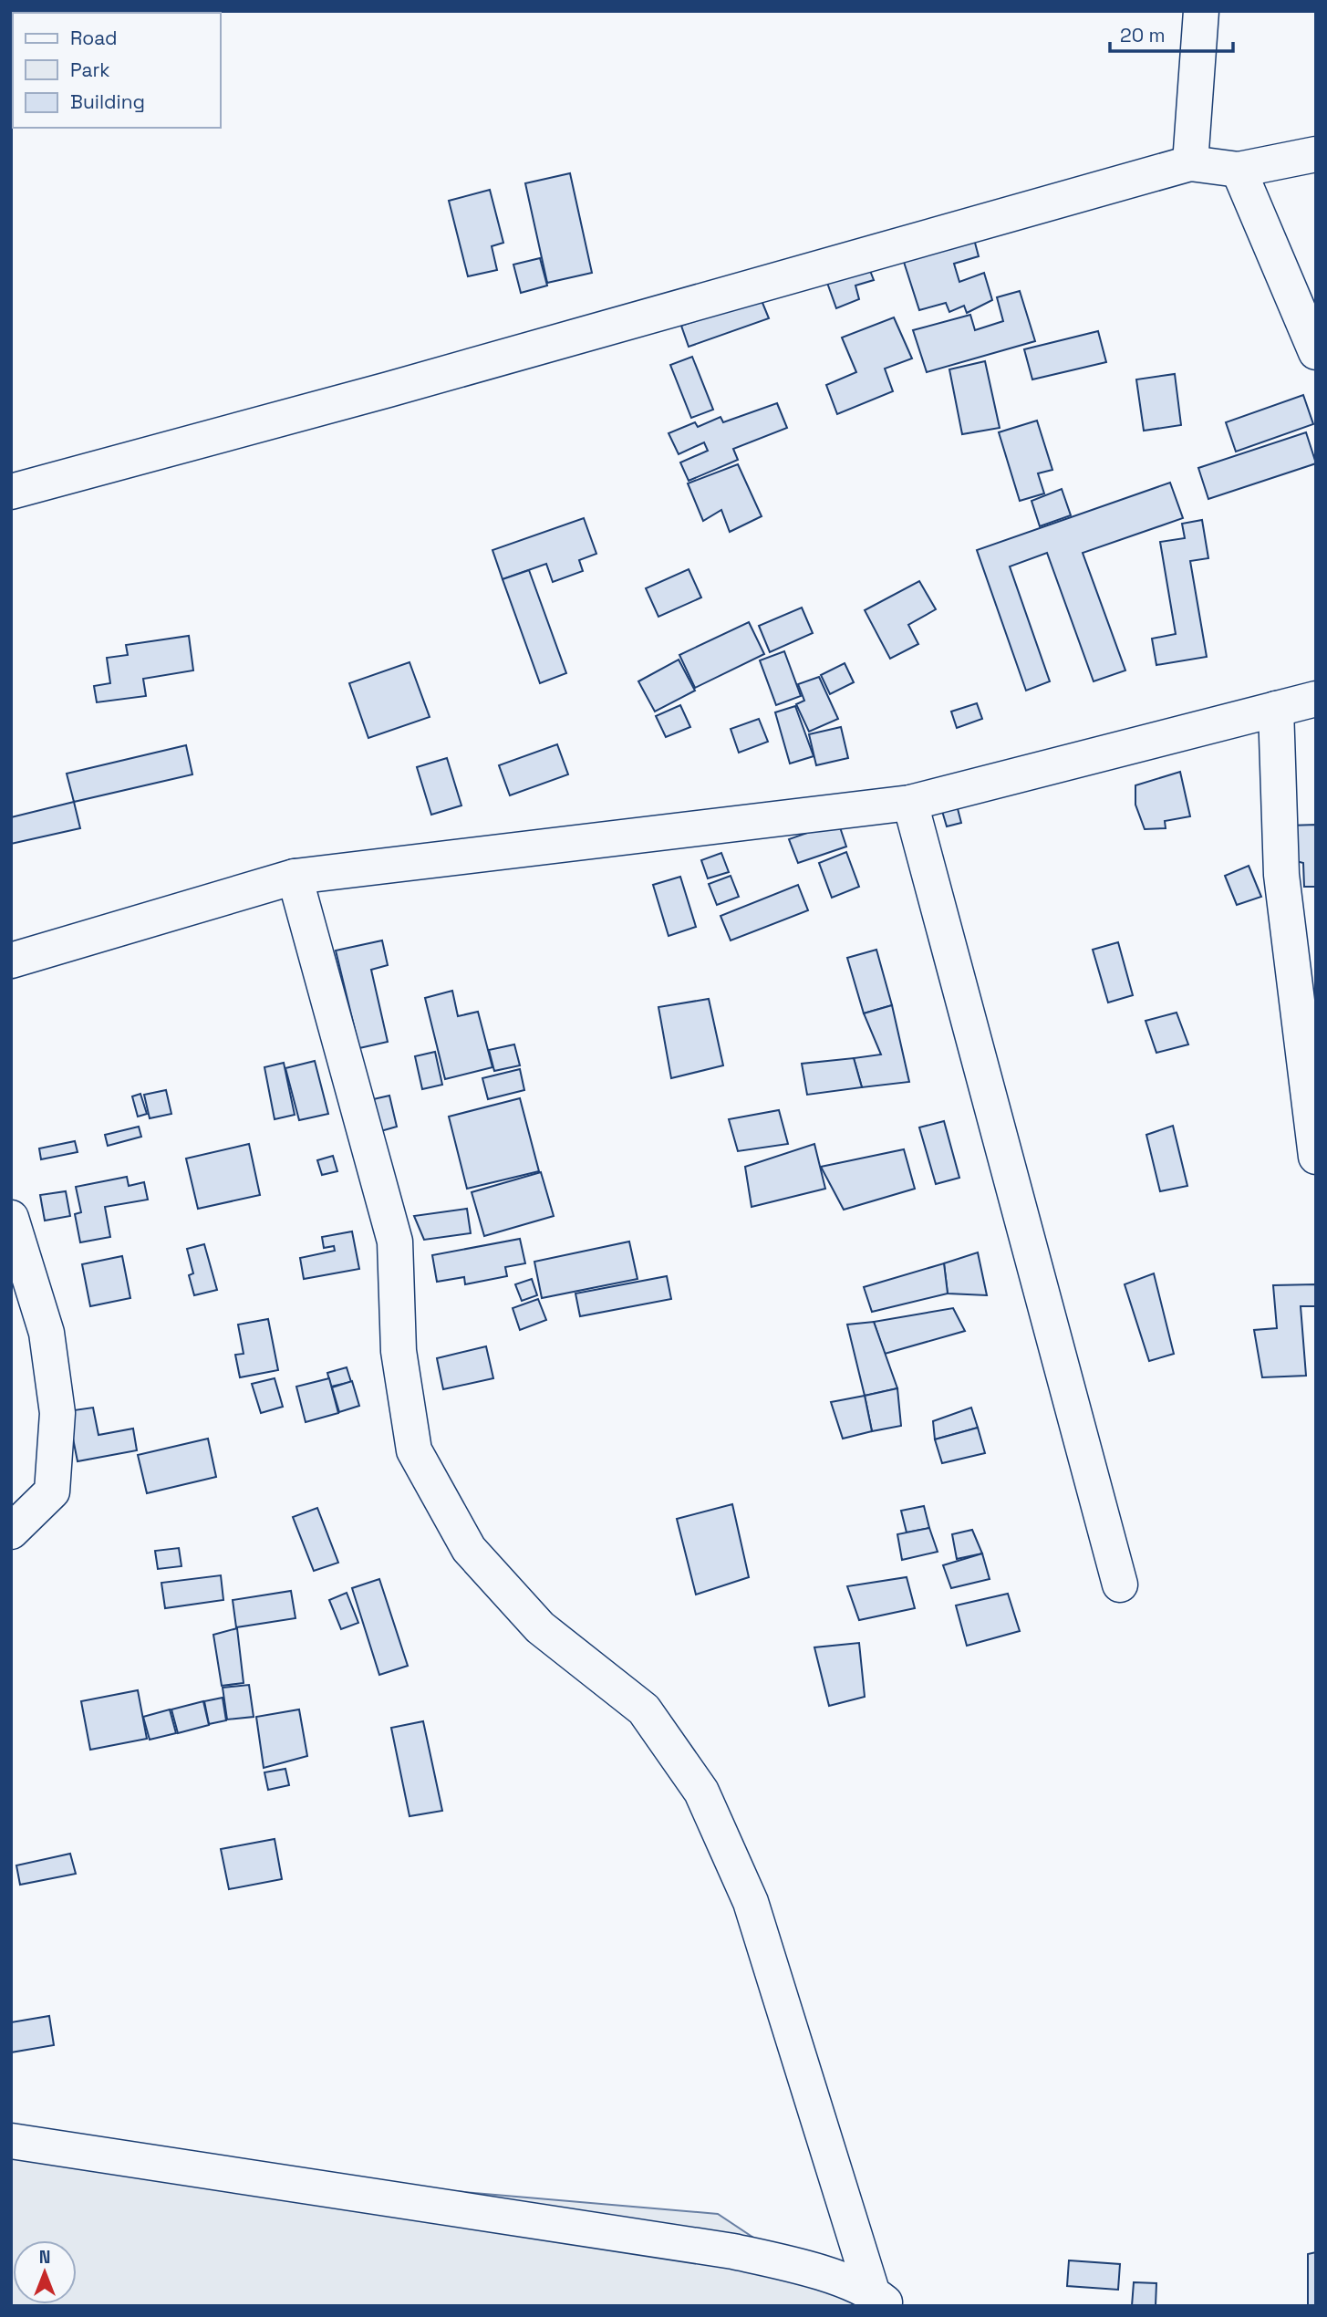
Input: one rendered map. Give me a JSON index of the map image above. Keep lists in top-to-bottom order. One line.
{"legend":["Road","Park","Building"],"scale_bar":"20 m","north":"top"}
